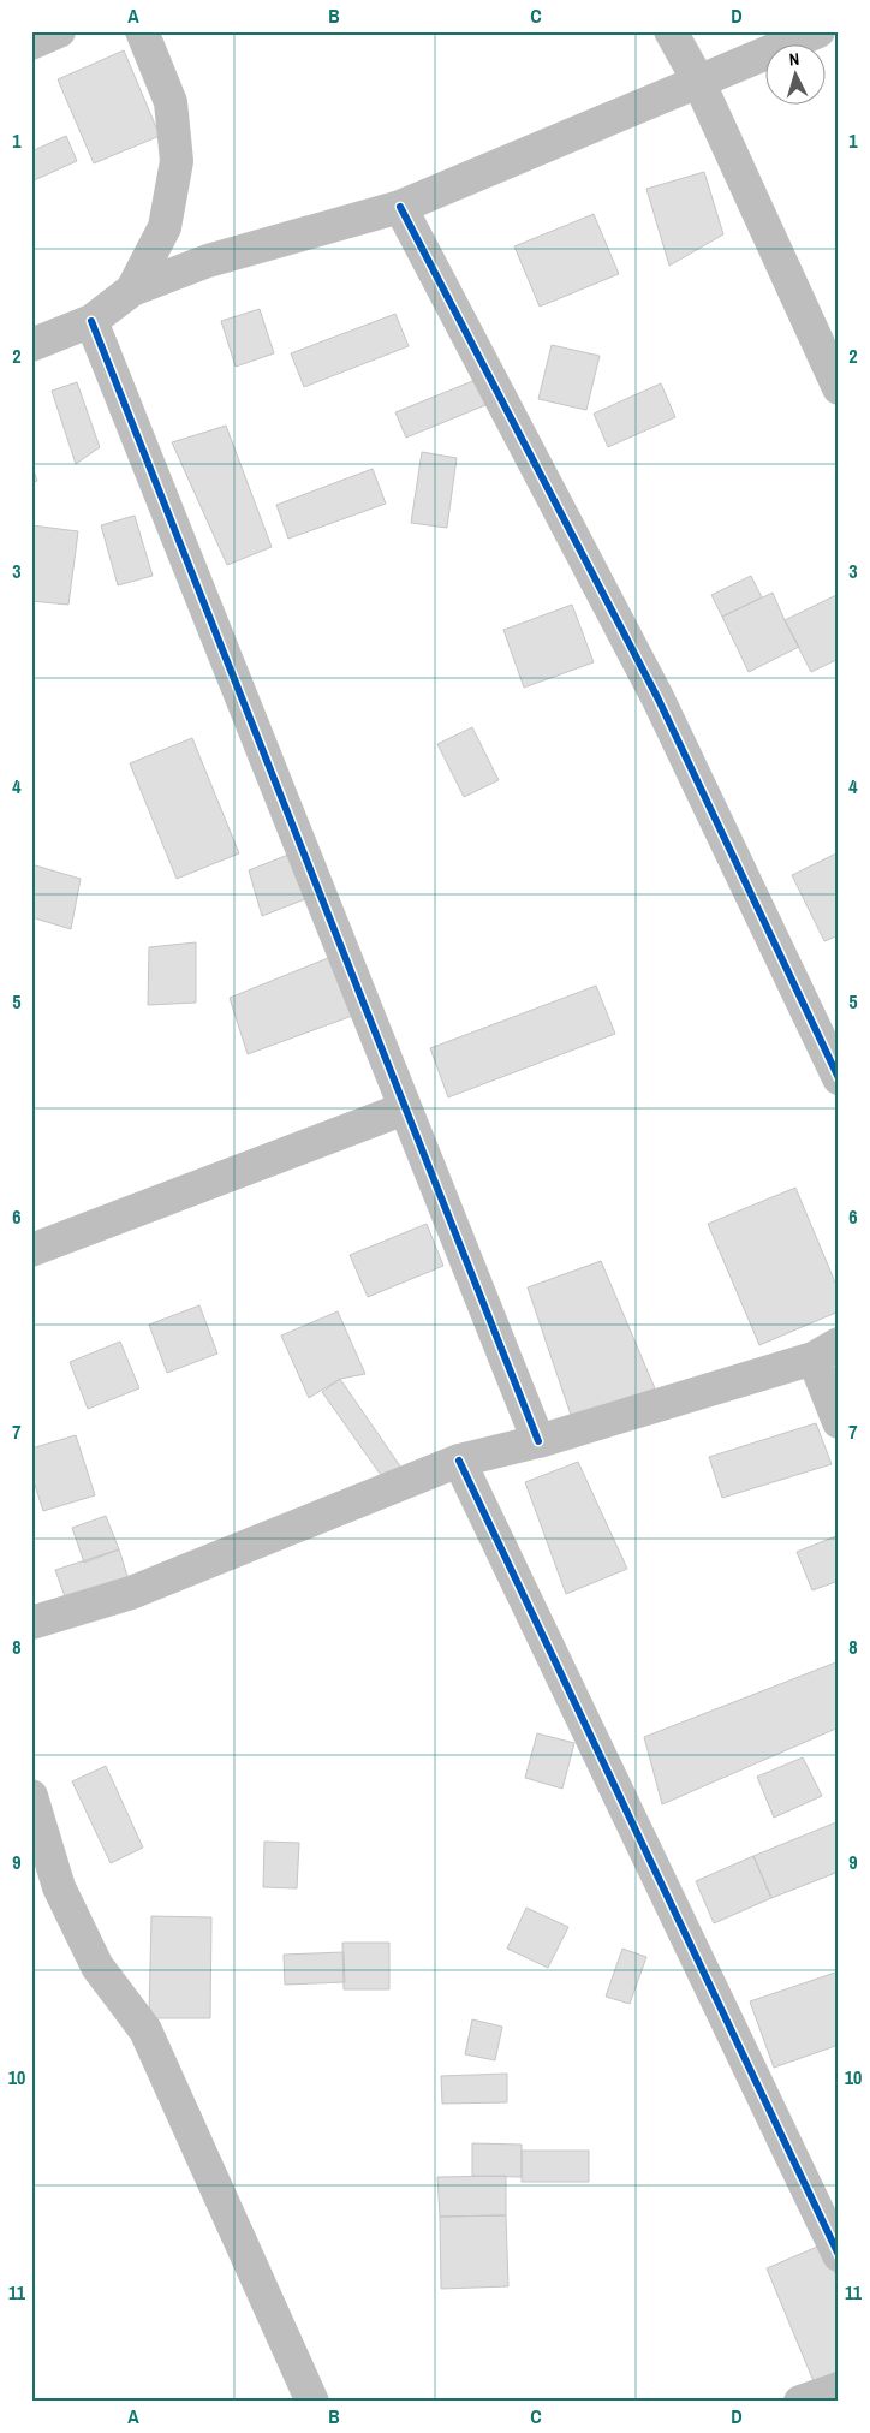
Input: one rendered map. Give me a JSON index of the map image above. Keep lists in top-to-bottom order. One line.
{"north":"top","grid":{"columns":["A","B","C","D"],"rows":["1","2","3","4","5","6","7","8","9","10","11"]}}
